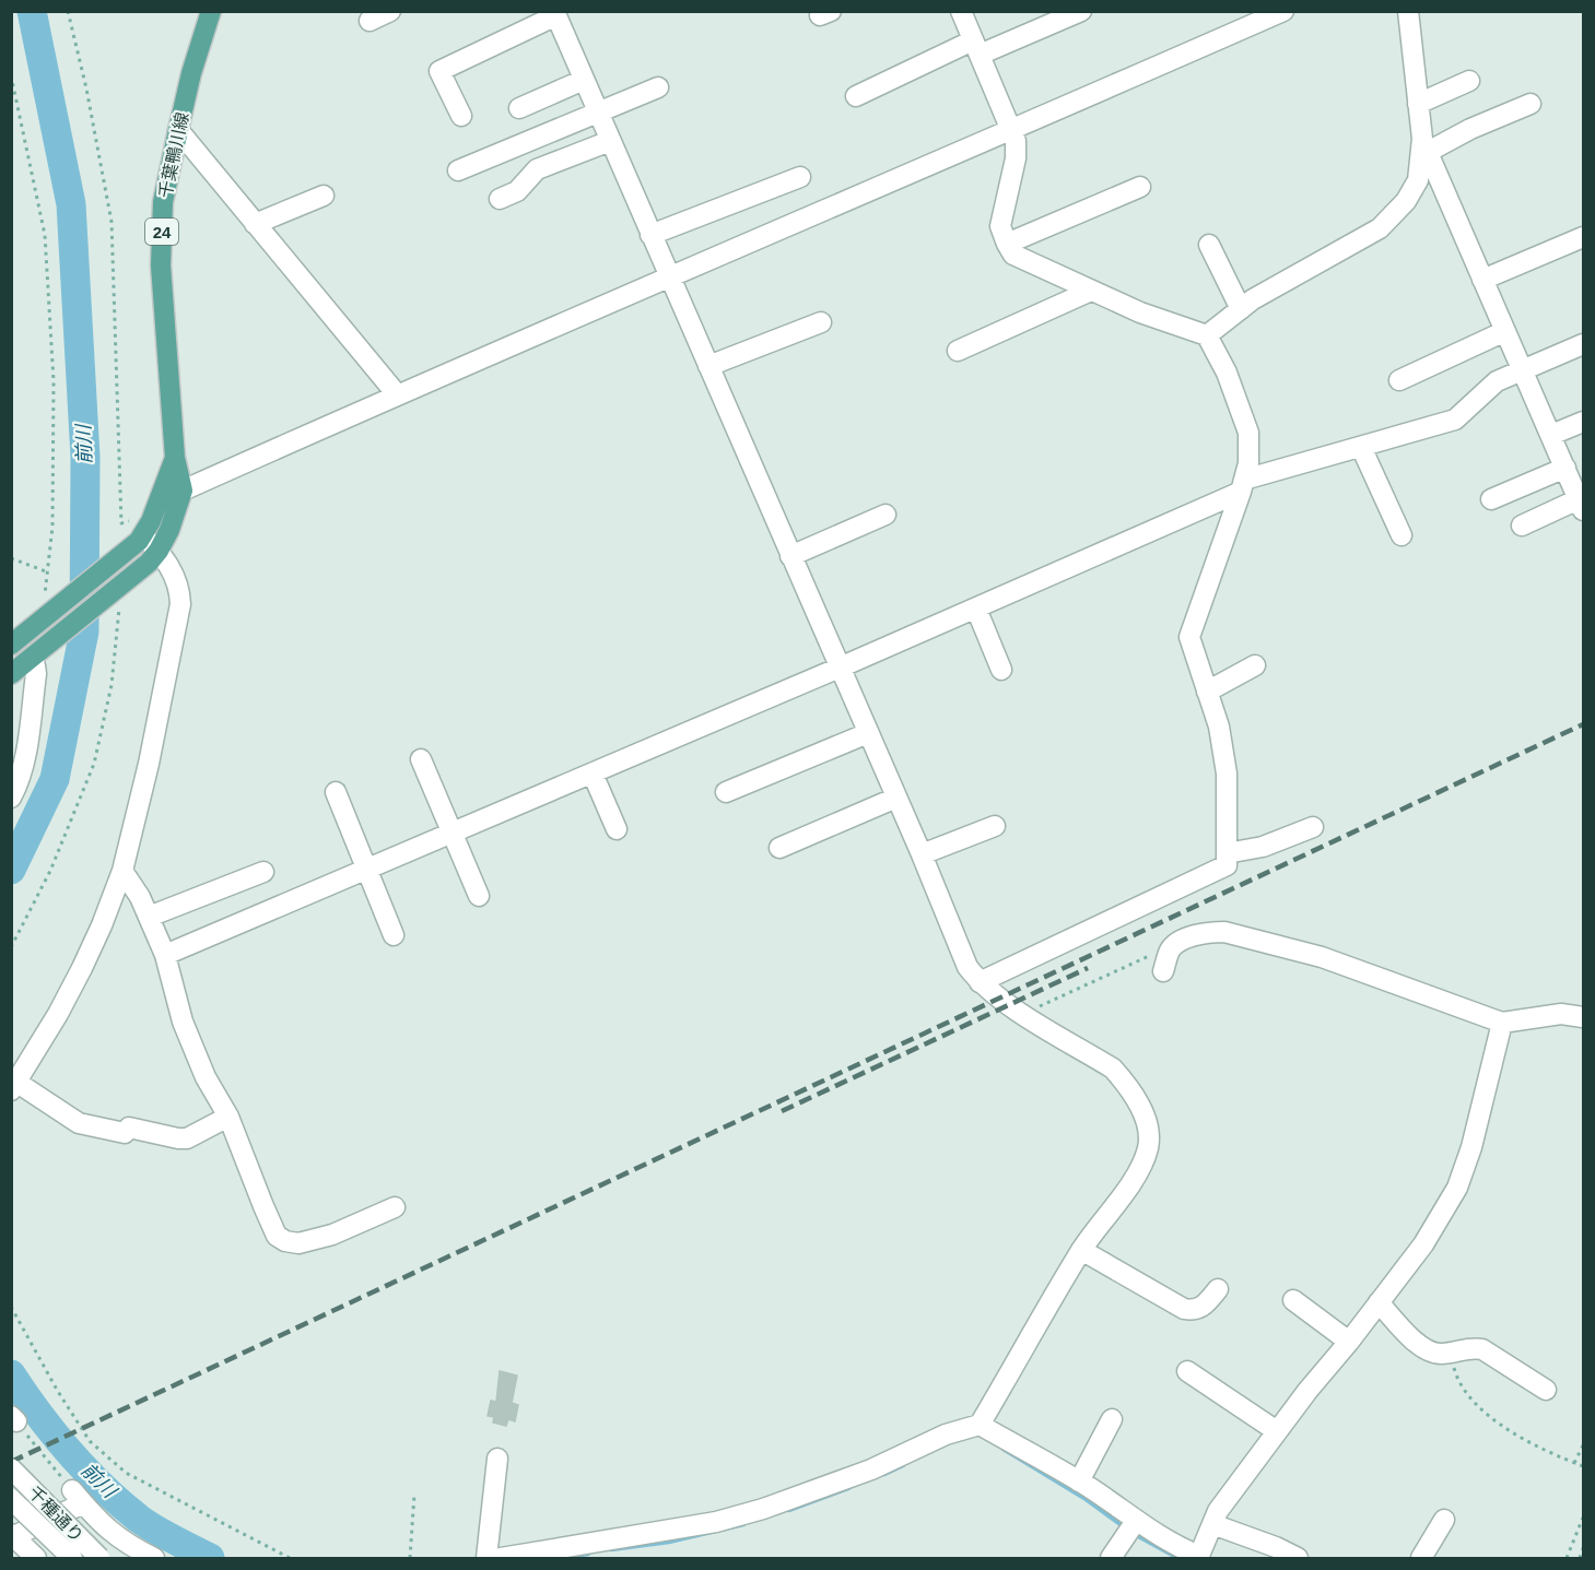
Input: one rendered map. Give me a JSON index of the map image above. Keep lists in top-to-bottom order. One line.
{"streets":{"main road":["千葉鴨川線","24"],"street":["千種通り"]},"water":["前川"]}
